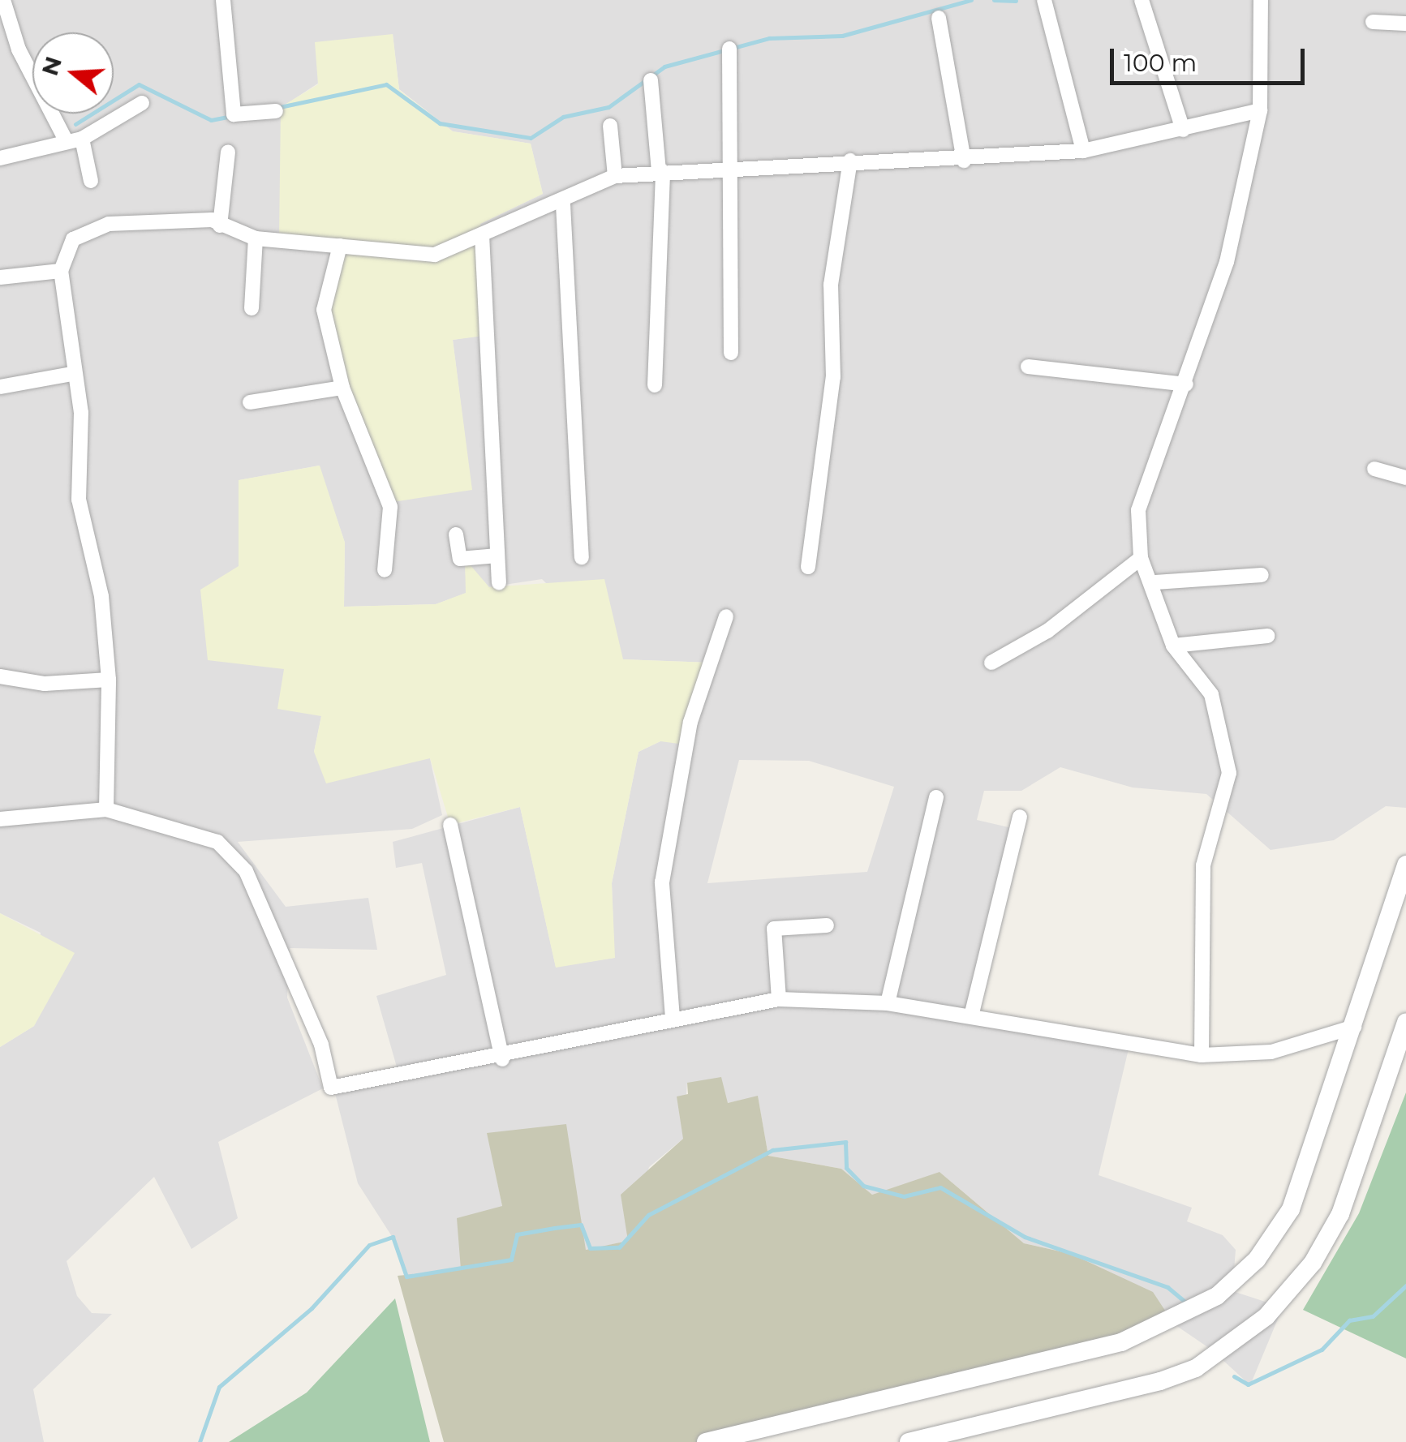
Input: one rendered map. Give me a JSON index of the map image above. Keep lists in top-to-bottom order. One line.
{"scale_bar":"100 m","north":"left"}
